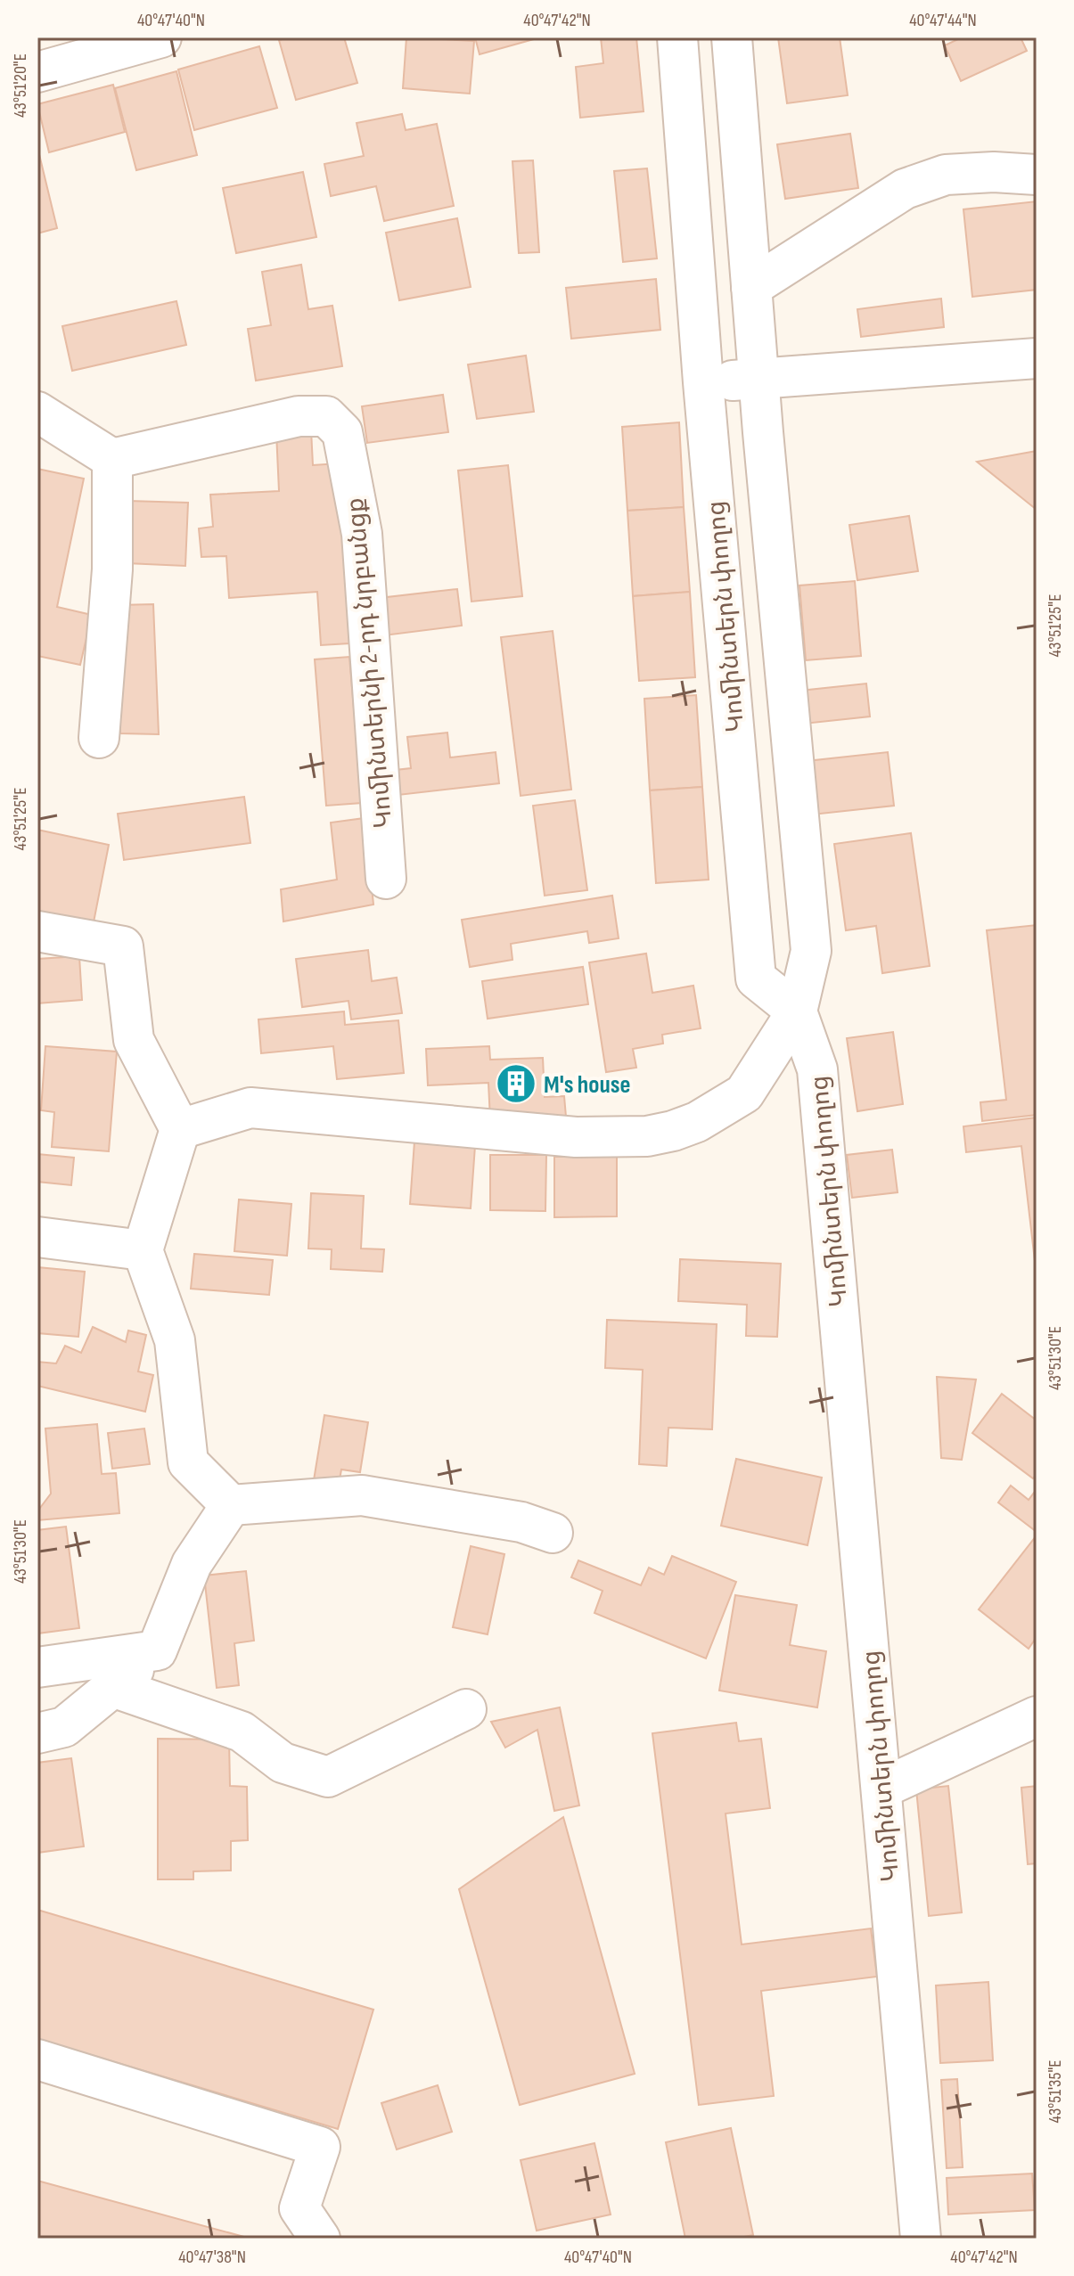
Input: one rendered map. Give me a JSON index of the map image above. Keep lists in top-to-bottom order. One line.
{"streets":{"street":["Կոմինտերն փողոց","Կոմինտերնի 2-րդ նրբանցք"]},"places":{"building":["M's house"]},"coordinates":["40°47'40\"N","40°47'42\"N","40°47'44\"N","43°51'20\"E","43°51'25\"E","43°51'30\"E","43°51'35\"E","40°47'38\"N"]}
